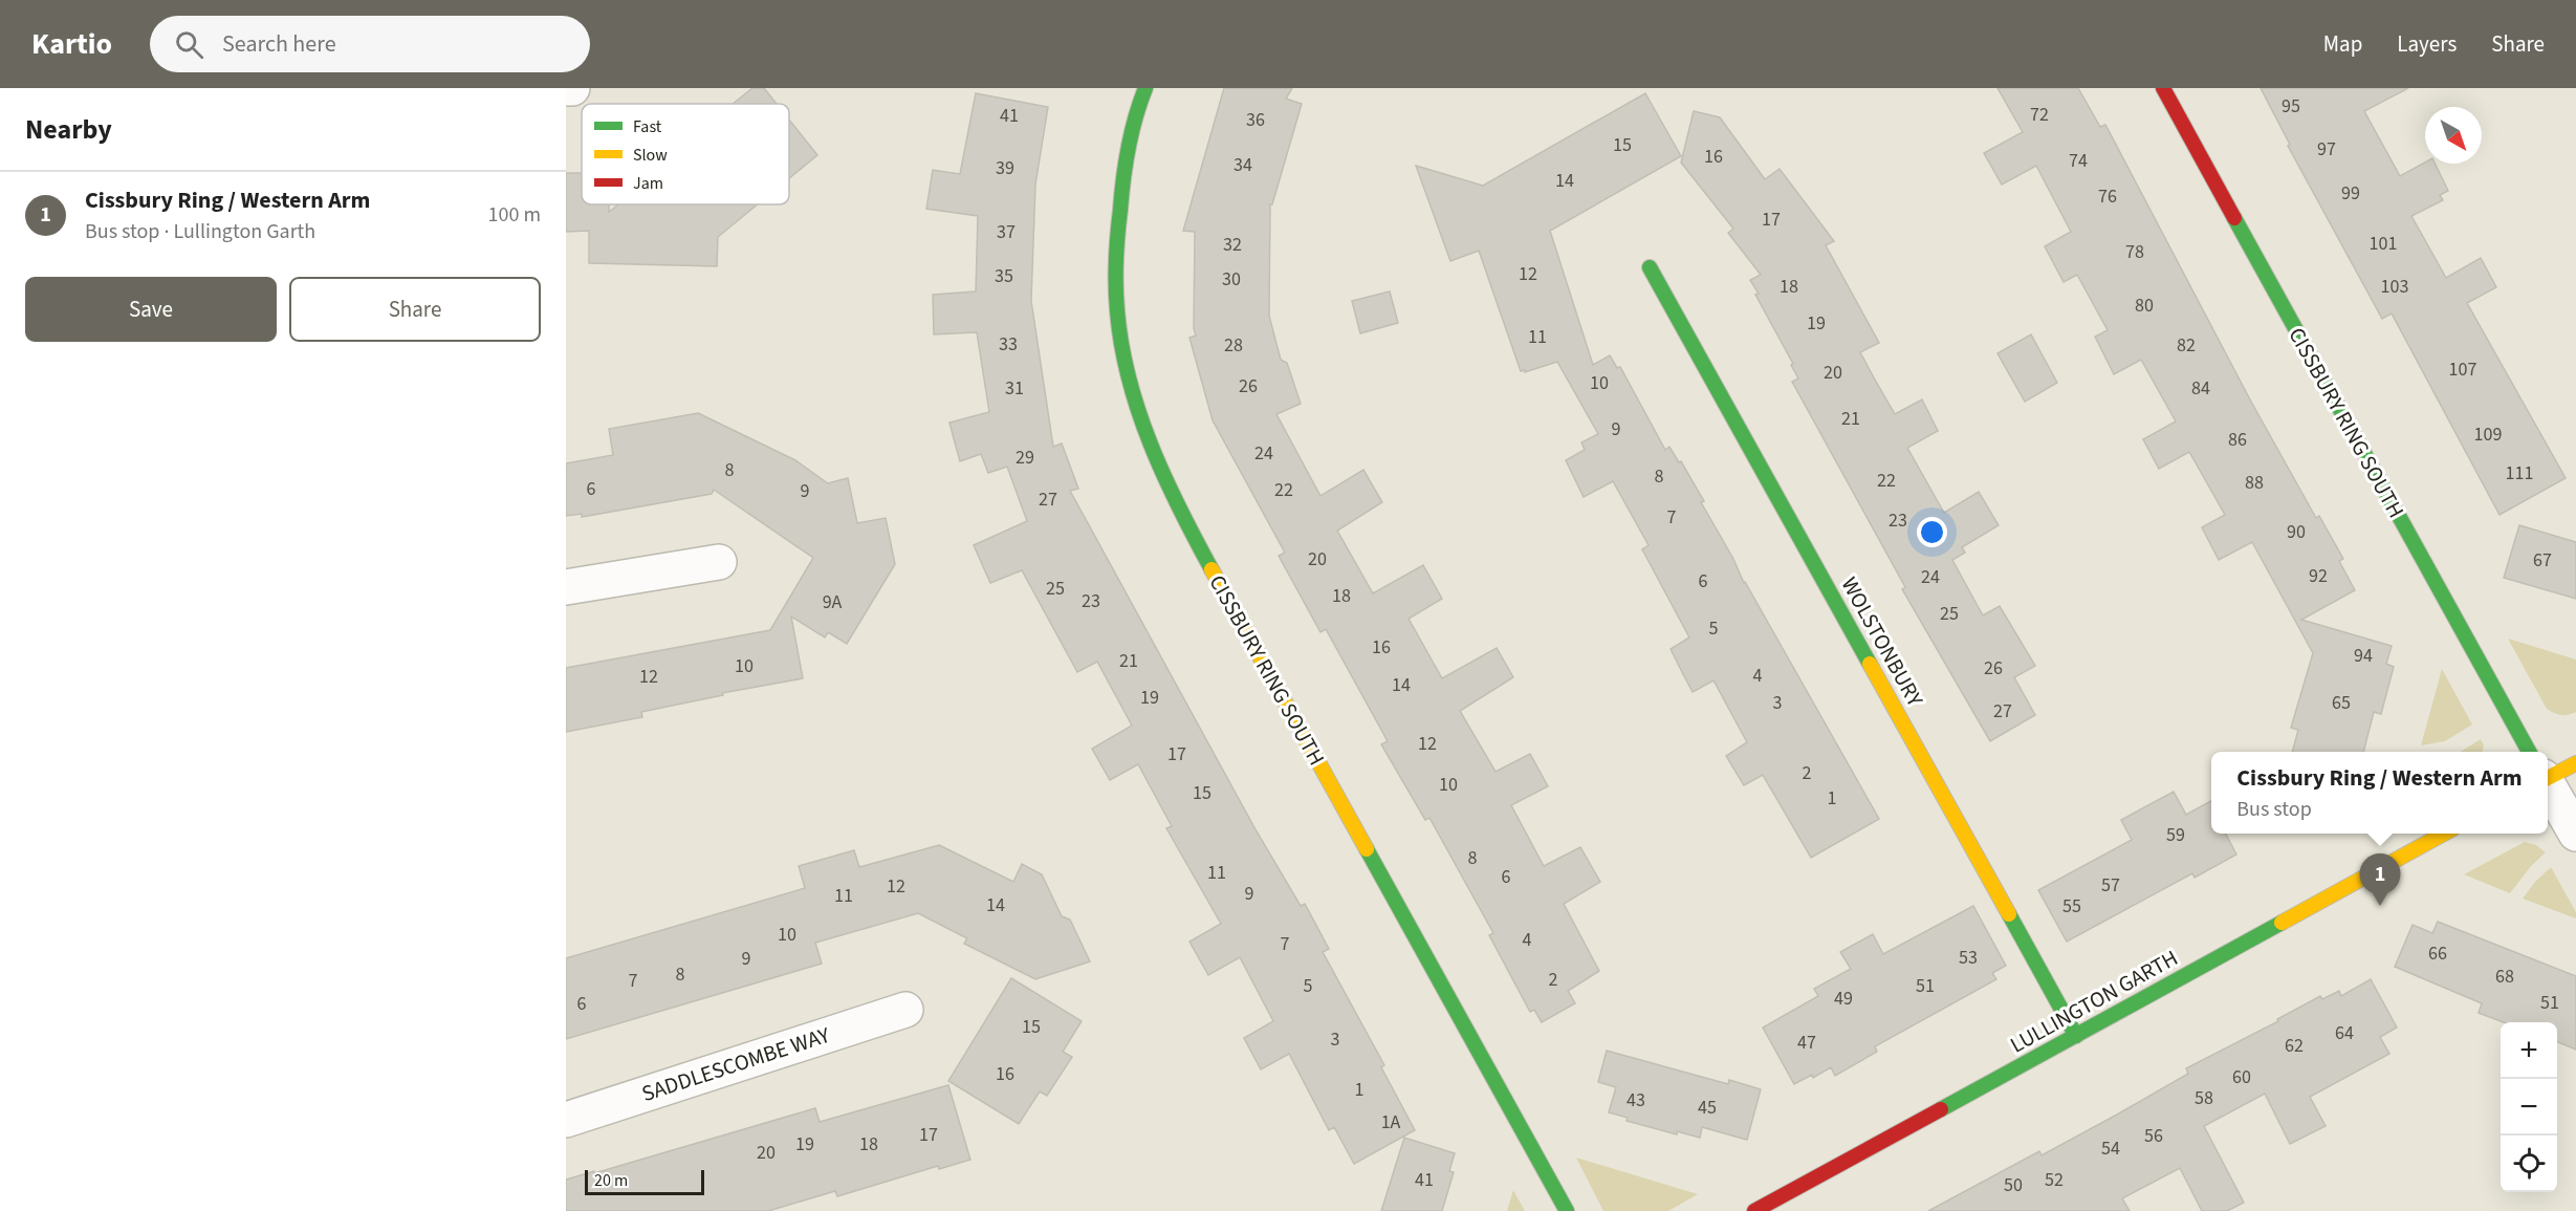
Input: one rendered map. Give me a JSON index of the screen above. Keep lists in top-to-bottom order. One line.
{"streets":{"street":["CISSBURY RING SOUTH","WOLSTONBURY","LULLINGTON GARTH","SADDLESCOMBE WAY"]},"crossings":[["WOLSTONBURY","LULLINGTON GARTH"]],"house_numbers":["95","72","41","36","15","97","16","74","34","39","14","99","76","17","37","101","32","78","12","35","30","18","103","80","19","11","33","28","82","107","20","10","26","31","84","21","9","109","86","24","29","8","111","8","22","88","6","22","9","27","7","23","90","20","67","92","24","6","25","18","23","9A","25","5","16","94","21","10","26","4","12","14","19","3","65","27","12","17","2","10","15","1","59","8","11","6","57","12","9","11","14","55","10","4","7","66","53","9","8","68","2","7","5","51","49","51","6","15","64","3","47","62","16","60","1","58","43","45","1A","17","56","19","18","54","20","41","52","50"],"legend":["Fast","Slow","Jam"],"scale_bar":"20 m","north":"bottom right","page":{"header":"Kartio","search":"Search here","nav":["Map","Layers","Share"],"heading":"Nearby","list":[{"mark":"1","name":"Cissbury Ring / Western Arm","note":"Bus stop · Lullington Garth","value":"100 m"}],"buttons":["Save","Share"],"popup":["Cissbury Ring / Western Arm","Bus stop"],"pins":"1","map_buttons":["+","−"],"scale":"20 m"}}
